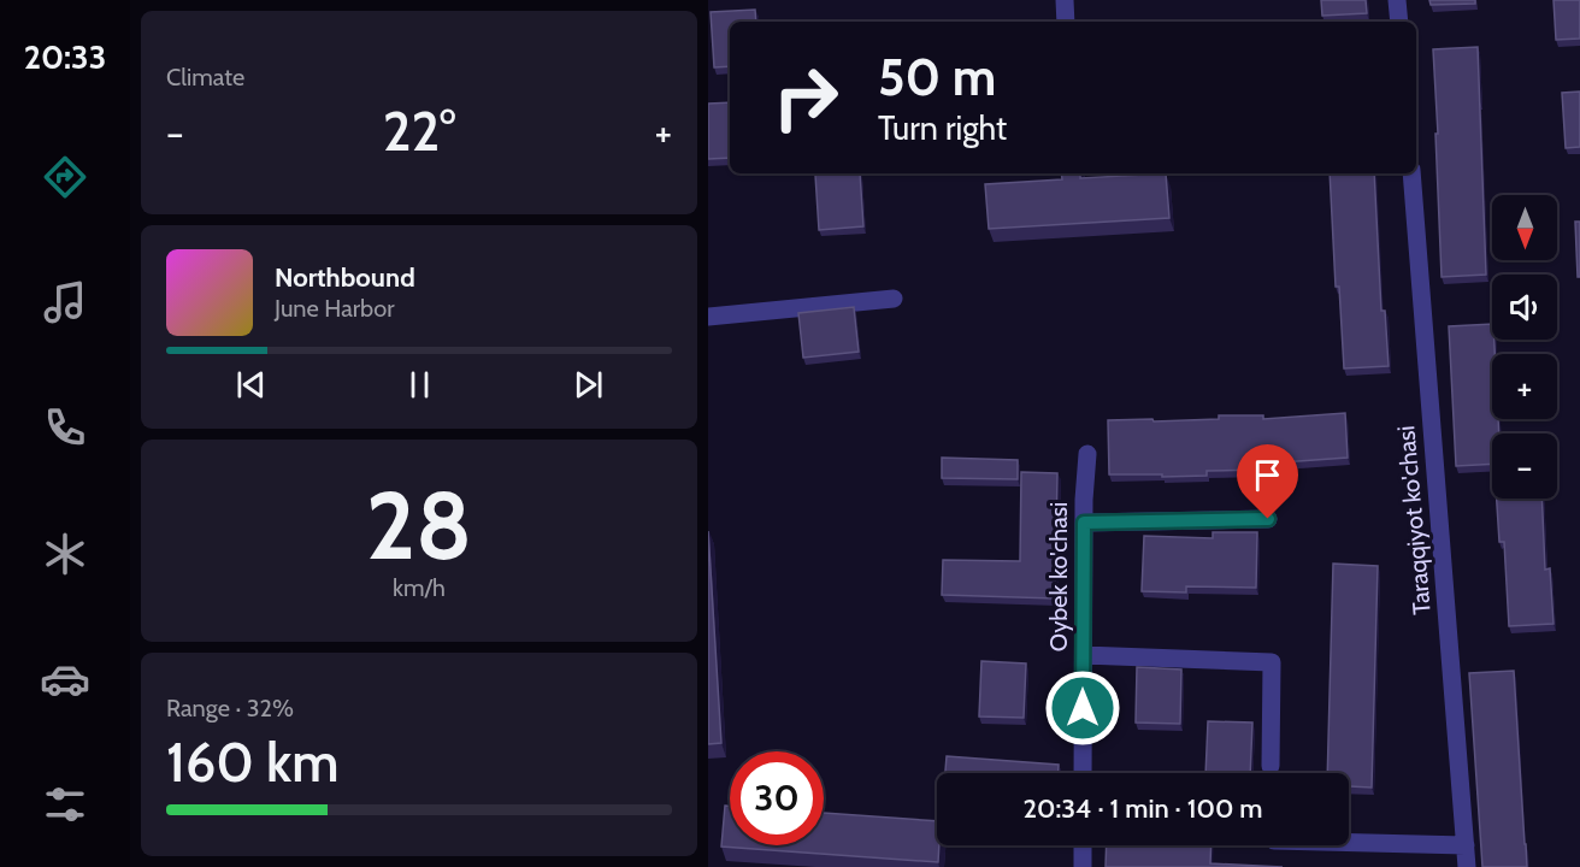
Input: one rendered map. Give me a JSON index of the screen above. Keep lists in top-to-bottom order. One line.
{"streets":{"street":["Taraqqiyot ko'chasi","Oybek ko'chasi"]},"north":"bottom","page":{"tabs":"20:33","tile":["Climate",["28","km/h"],["Range · 32%","160 km"]],"turn":["50 m","Turn right"],"heat":["−","22°","+"],"map_buttons":["+","−"],"song":["Northbound","June Harbor"],"limit":"30","trip":"20:34 · 1 min · 100 m"}}
